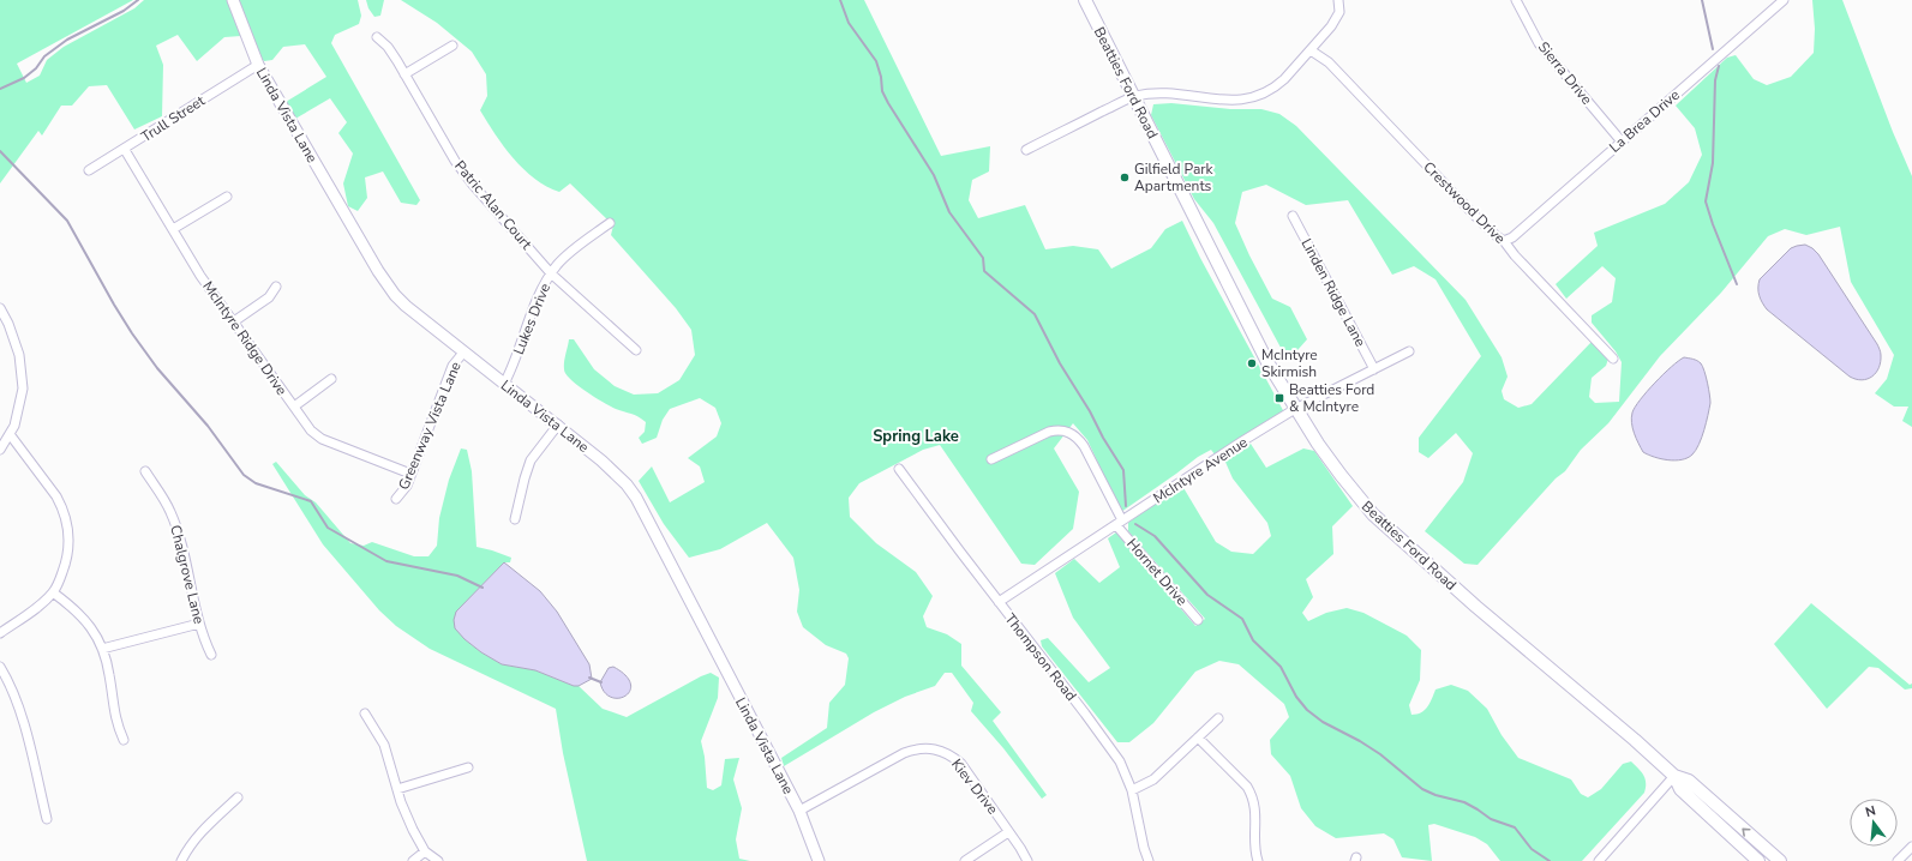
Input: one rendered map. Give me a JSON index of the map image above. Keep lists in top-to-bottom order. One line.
{"streets":{"main road":["Beatties Ford Road"],"street":["Sierra Drive","Linda Vista Lane","Trull Street","La Brea Drive","Crestwood Drive","Patric Alan Court","Linden Ridge Lane","Lukes Drive","McIntyre Ridge Drive","Greenway Vista Lane","McIntyre Avenue","Hornet Drive","Chalgrove Lane","Thompson Road","Kiev Drive"]},"crossings":[["Sierra Drive","La Brea Drive"],["Beatties Ford Road","McIntyre Avenue"],["Linda Vista Lane","Trull Street"],["Linda Vista Lane","Lukes Drive"],["Linda Vista Lane","Greenway Vista Lane"],["Linda Vista Lane","Kiev Drive"],["Trull Street","McIntyre Ridge Drive"],["La Brea Drive","Crestwood Drive"],["Patric Alan Court","Lukes Drive"],["Linden Ridge Lane","McIntyre Avenue"],["McIntyre Ridge Drive","Greenway Vista Lane"],["McIntyre Avenue","Hornet Drive"],["McIntyre Avenue","Thompson Road"]],"districts":["Spring Lake"],"places":{"other":["Gilfield Park Apartments","McIntyre Skirmish"],"transit":["Beatties Ford & McIntyre"]},"north":"top"}
